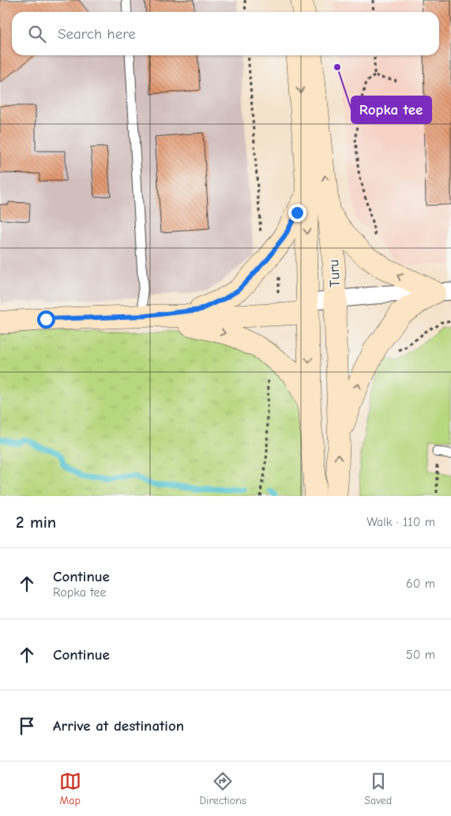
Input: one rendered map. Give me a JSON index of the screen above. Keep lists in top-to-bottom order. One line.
{"streets":{"main road":["Turu"]},"places":["Ropka tee"],"page":{"search":"Search here","heading":["2 min","Walk · 110 m"],"list":[["Continue","Ropka tee","60 m"],["Continue","50 m"],"Arrive at destination"],"nav":["Map","Directions","Saved"]}}
